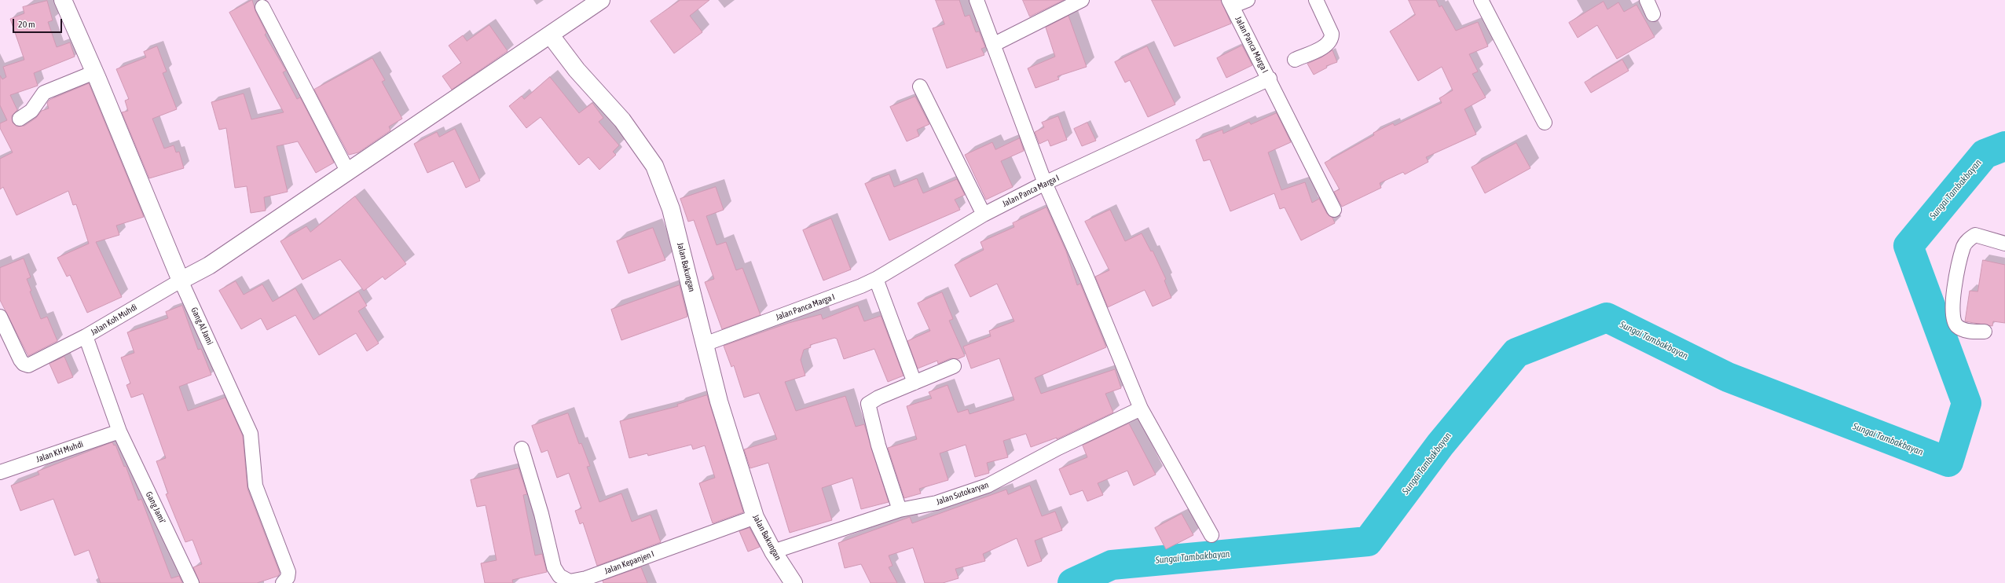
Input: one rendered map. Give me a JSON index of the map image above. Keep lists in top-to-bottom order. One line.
{"streets":{"main road":["Jalan Bakungan"],"street":["Jalan Panca Marga I","Jalan Koh Muhdi","Gang Al Jami","Jalan KH Muhdi","Jalan Sutokaryan","Gang Jami'","Jalan Kepanjen I"]},"crossings":[["Jalan Panca Marga I","Jalan Bakungan"],["Jalan Bakungan","Jalan Sutokaryan"],["Jalan Bakungan","Jalan Kepanjen I"],["Jalan Koh Muhdi","Gang Al Jami"],["Jalan Koh Muhdi","Jalan KH Muhdi"],["Jalan Koh Muhdi","Gang Jami'"],["Jalan KH Muhdi","Gang Jami'"]],"water":["Sungai Tambakbayan"],"scale_bar":"20 m"}
